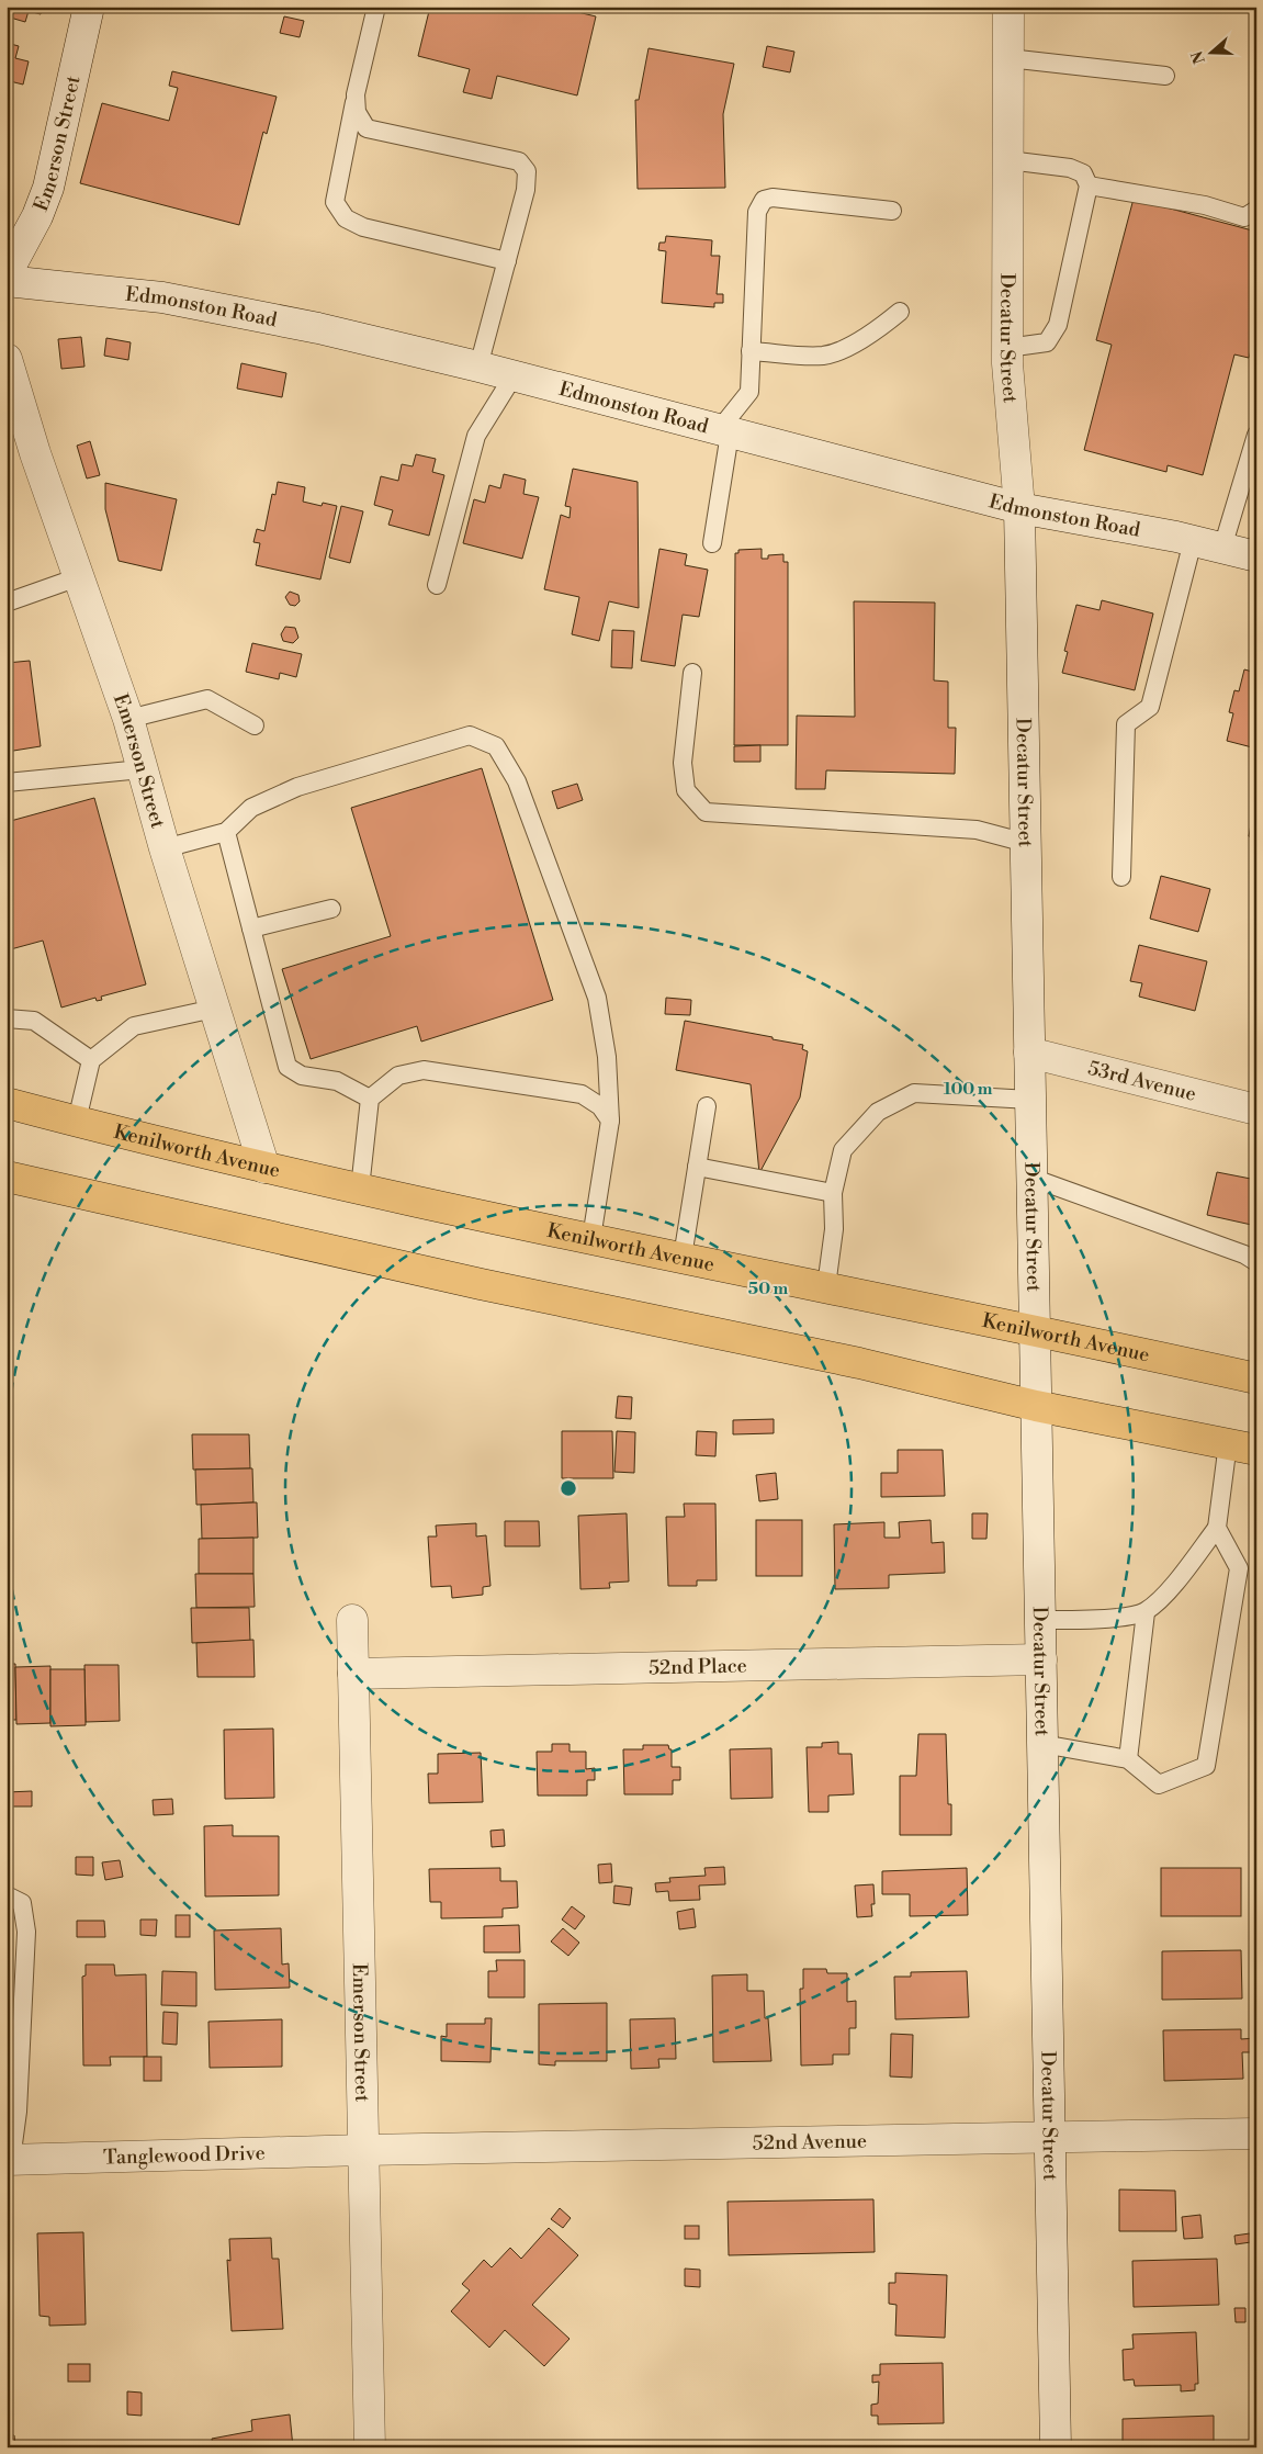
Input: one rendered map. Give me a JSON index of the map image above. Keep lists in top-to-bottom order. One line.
{"streets":{"main road":["Kenilworth Avenue"],"street":["Emerson Street","Edmonston Road","Decatur Street","53rd Avenue","52nd Place","52nd Avenue","Tanglewood Drive"]},"crossings":[["Emerson Street","Kenilworth Avenue"],["Emerson Street","52nd Place"],["Emerson Street","52nd Avenue"],["Emerson Street","Tanglewood Drive"],["Edmonston Road","Decatur Street"],["Decatur Street","53rd Avenue"],["Decatur Street","Kenilworth Avenue"],["Decatur Street","52nd Place"],["Decatur Street","52nd Avenue"],["52nd Avenue","Tanglewood Drive"]],"north":"left","rings":["100 m","50 m"]}
